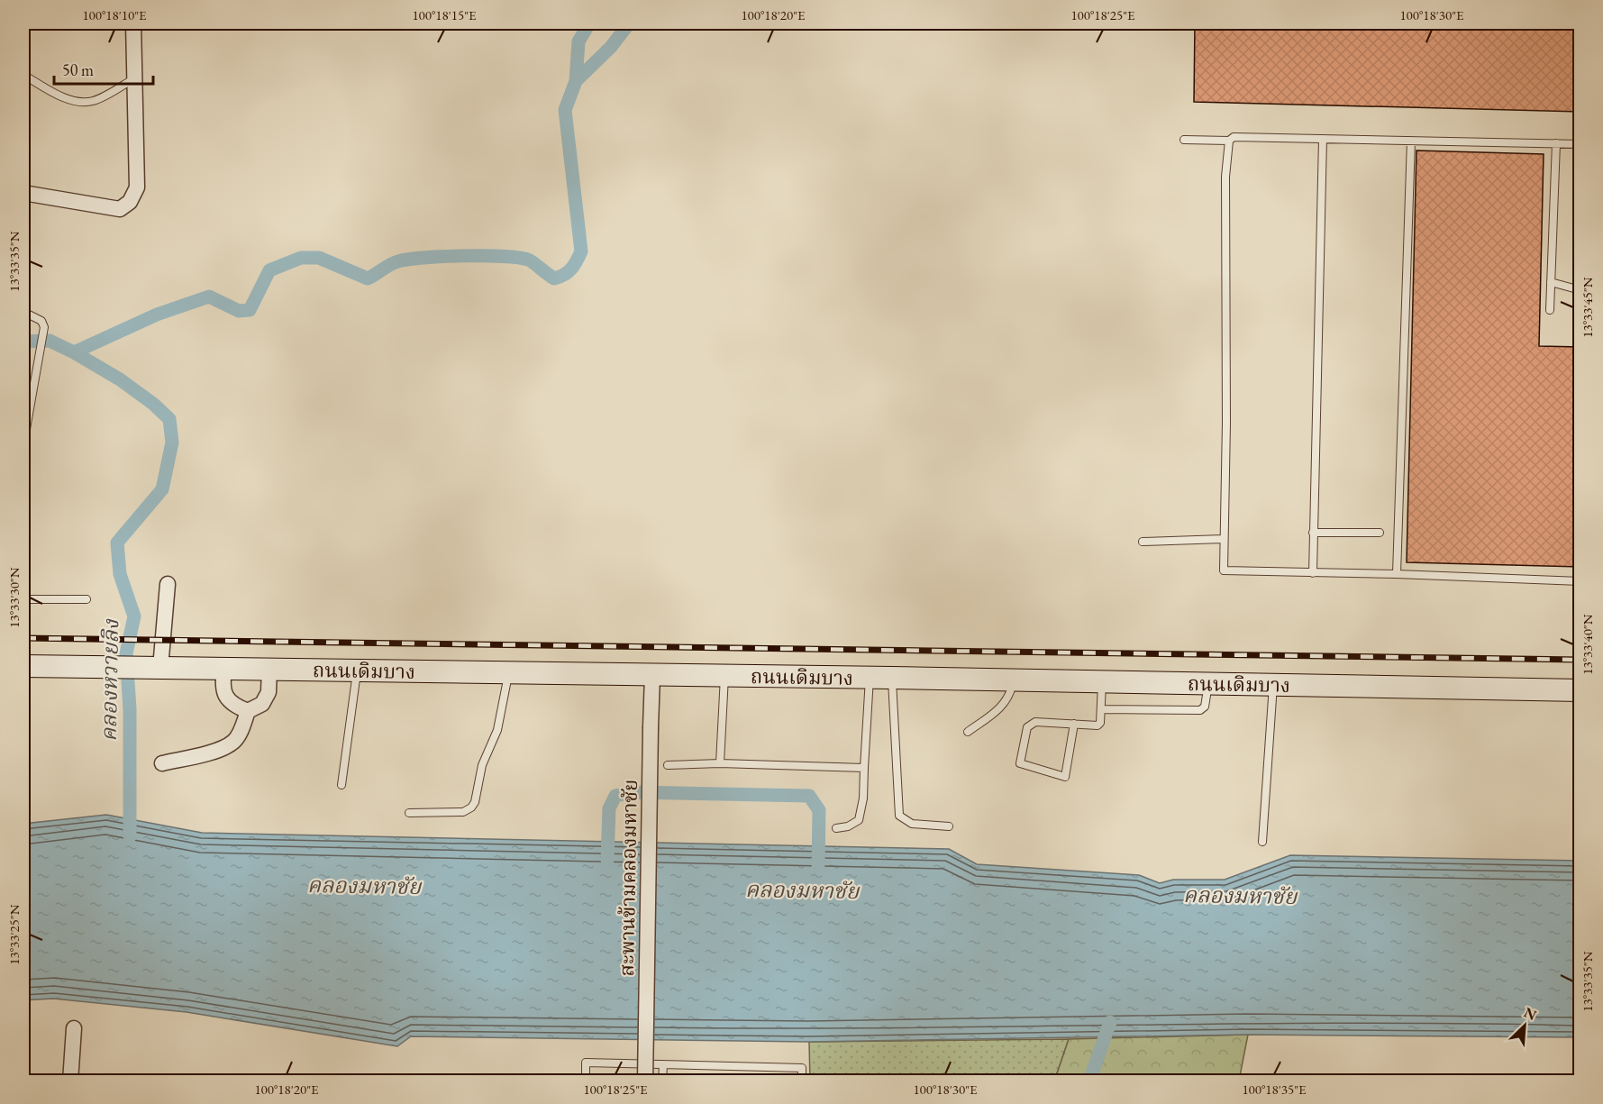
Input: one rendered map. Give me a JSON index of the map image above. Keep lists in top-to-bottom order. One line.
{"streets":{"street":["ถนนเดิมบาง","สะพานข้ามคลองมหาชัย"]},"crossings":[["ถนนเดิมบาง","สะพานข้ามคลองมหาชัย"]],"water":["คลองหวายลิง","คลองมหาชัย"],"scale_bar":"50 m","north":"top right","coordinates":["100°18'10\"E","100°18'15\"E","100°18'20\"E","100°18'25\"E","100°18'30\"E","13°33'35\"N","13°33'45\"N","13°33'30\"N","13°33'40\"N","13°33'25\"N","100°18'35\"E"]}
